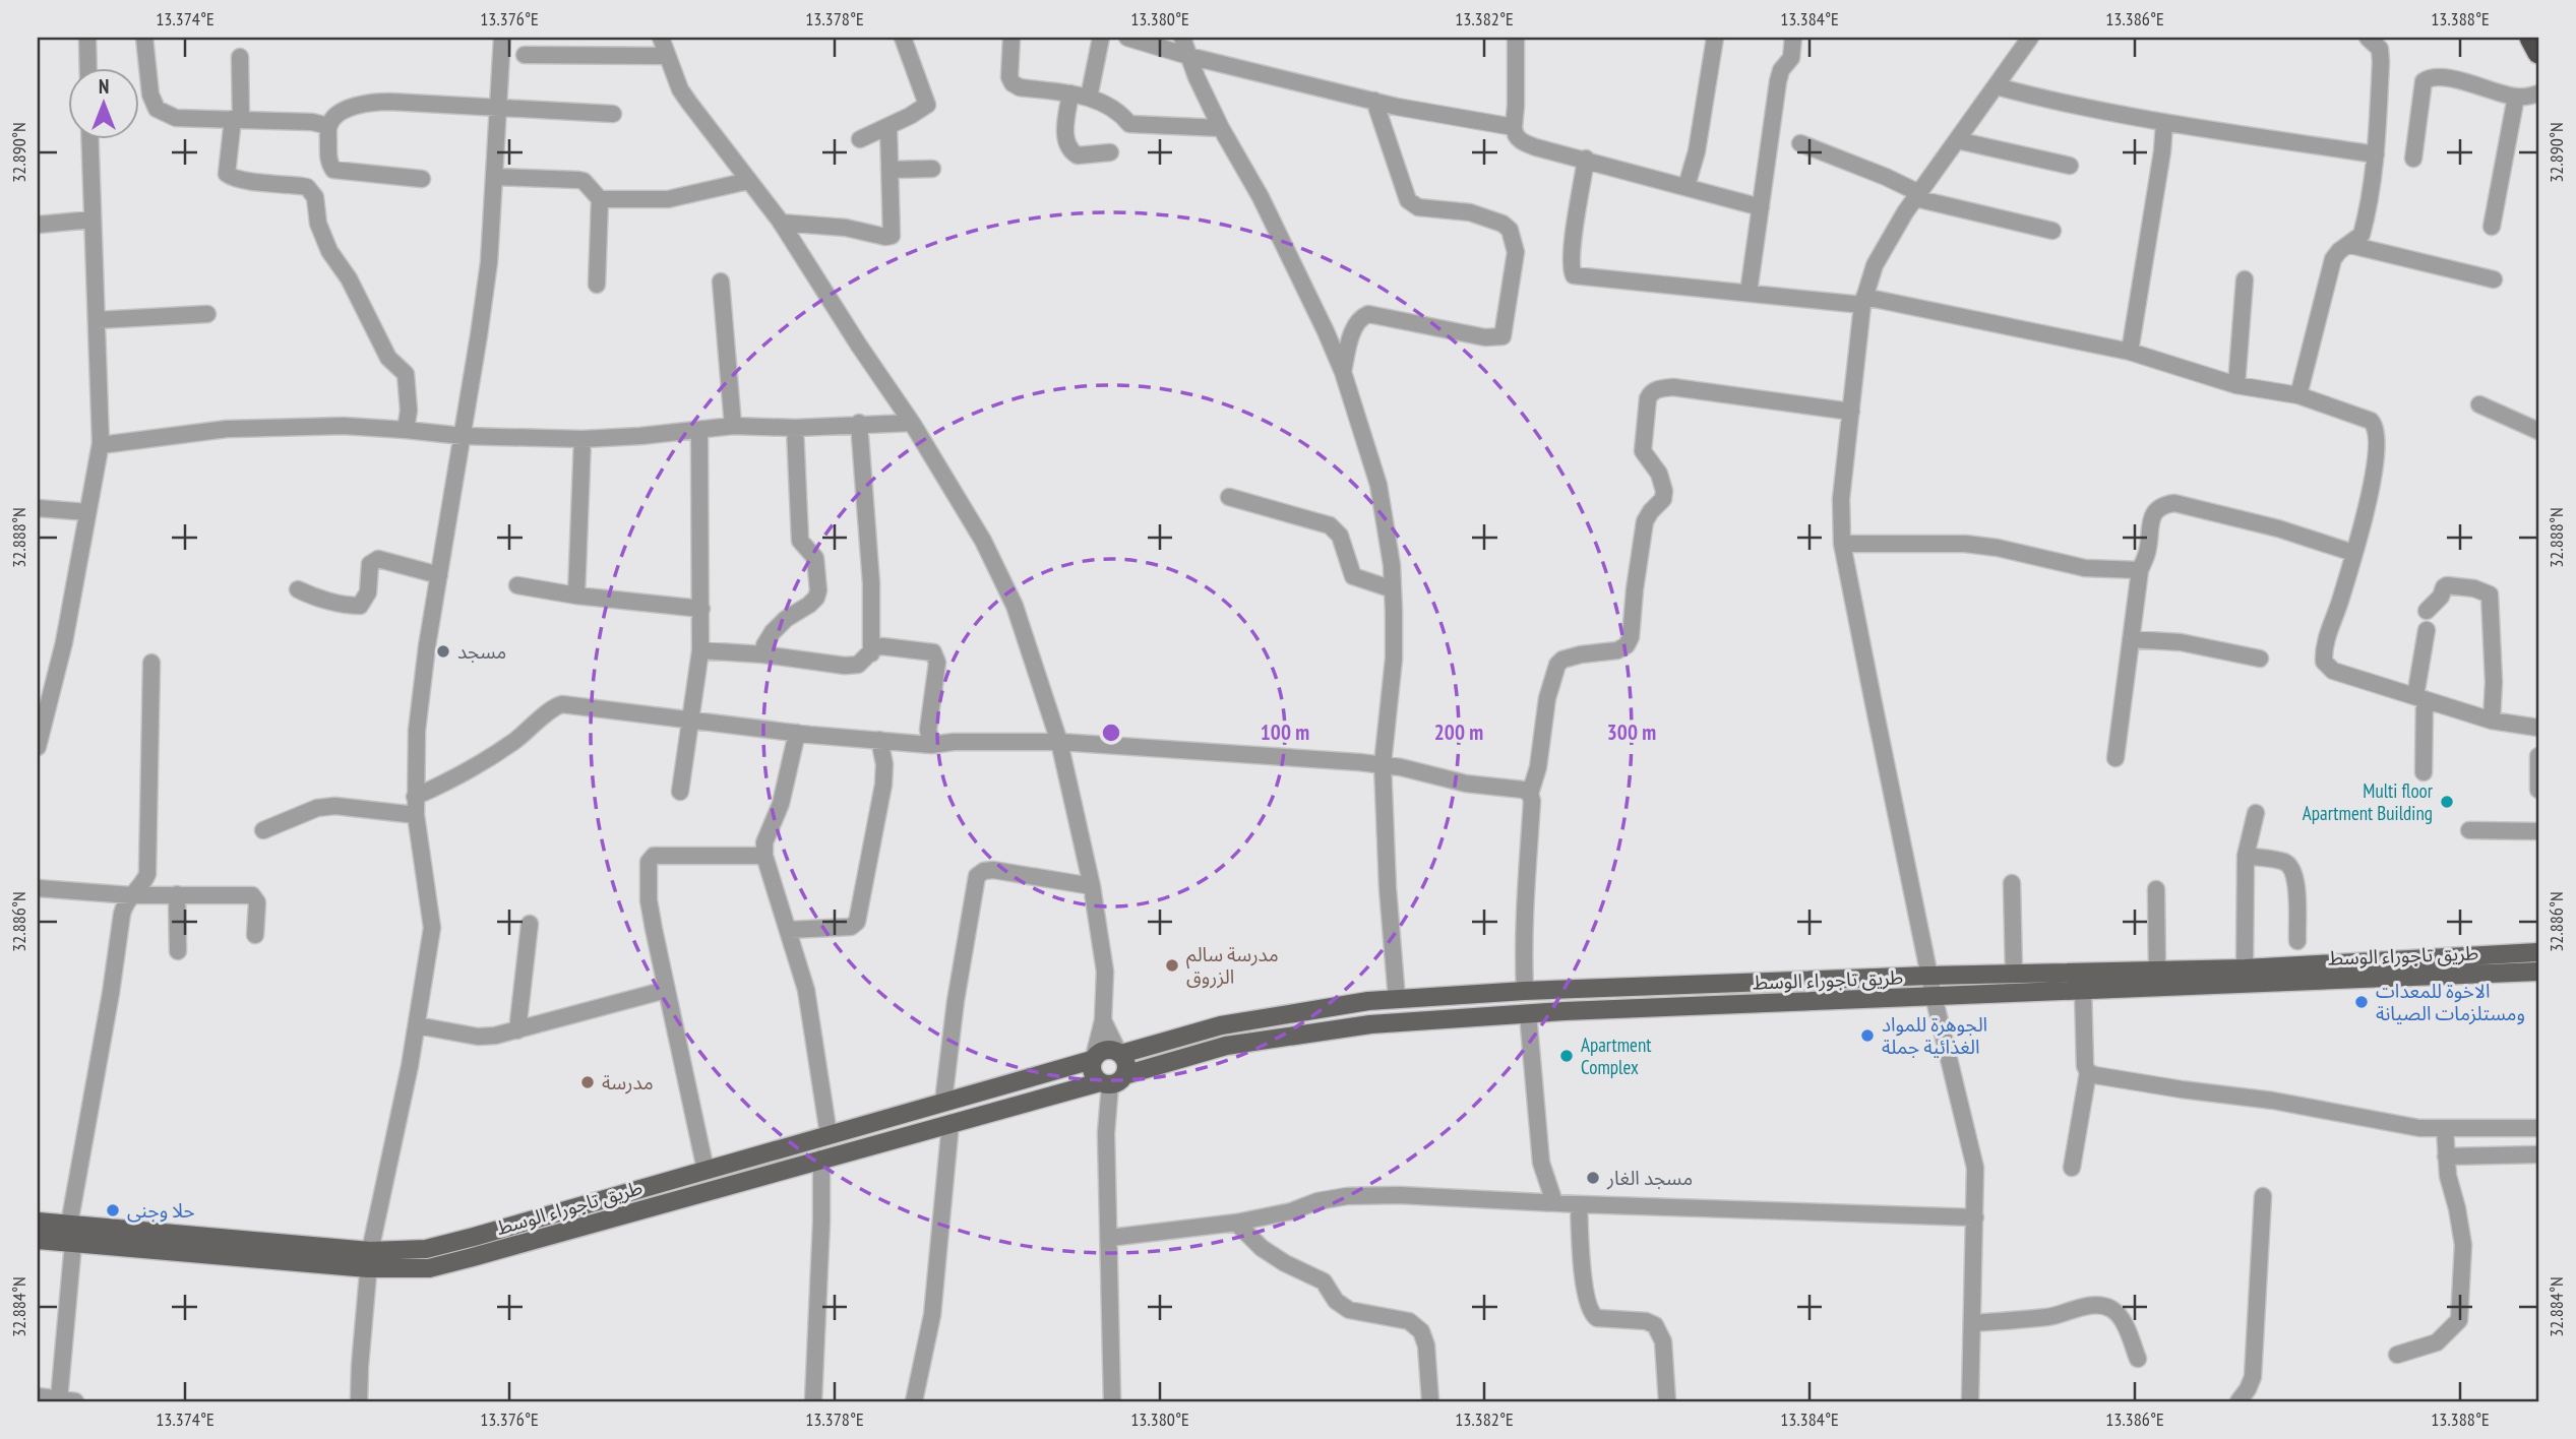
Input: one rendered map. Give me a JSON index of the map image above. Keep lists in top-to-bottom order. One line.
{"streets":{"main road":["طريق تاجوراء الوسط"]},"places":["مسجد","Multi floor Apartment Building","مدرسة سالم الزروق","الاخوة للمعدات ومستلزمات الصيانة","الجوهرة للمواد الغذائية جملة","Apartment Complex","مدرسة","مسجد الغار","حلا وجنى"],"north":"top","coordinates":["13.374°E","13.376°E","13.378°E","13.380°E","13.382°E","13.384°E","13.386°E","13.388°E","32.890°N","32.888°N","32.886°N","32.884°N"],"rings":["100 m","200 m","300 m"]}
